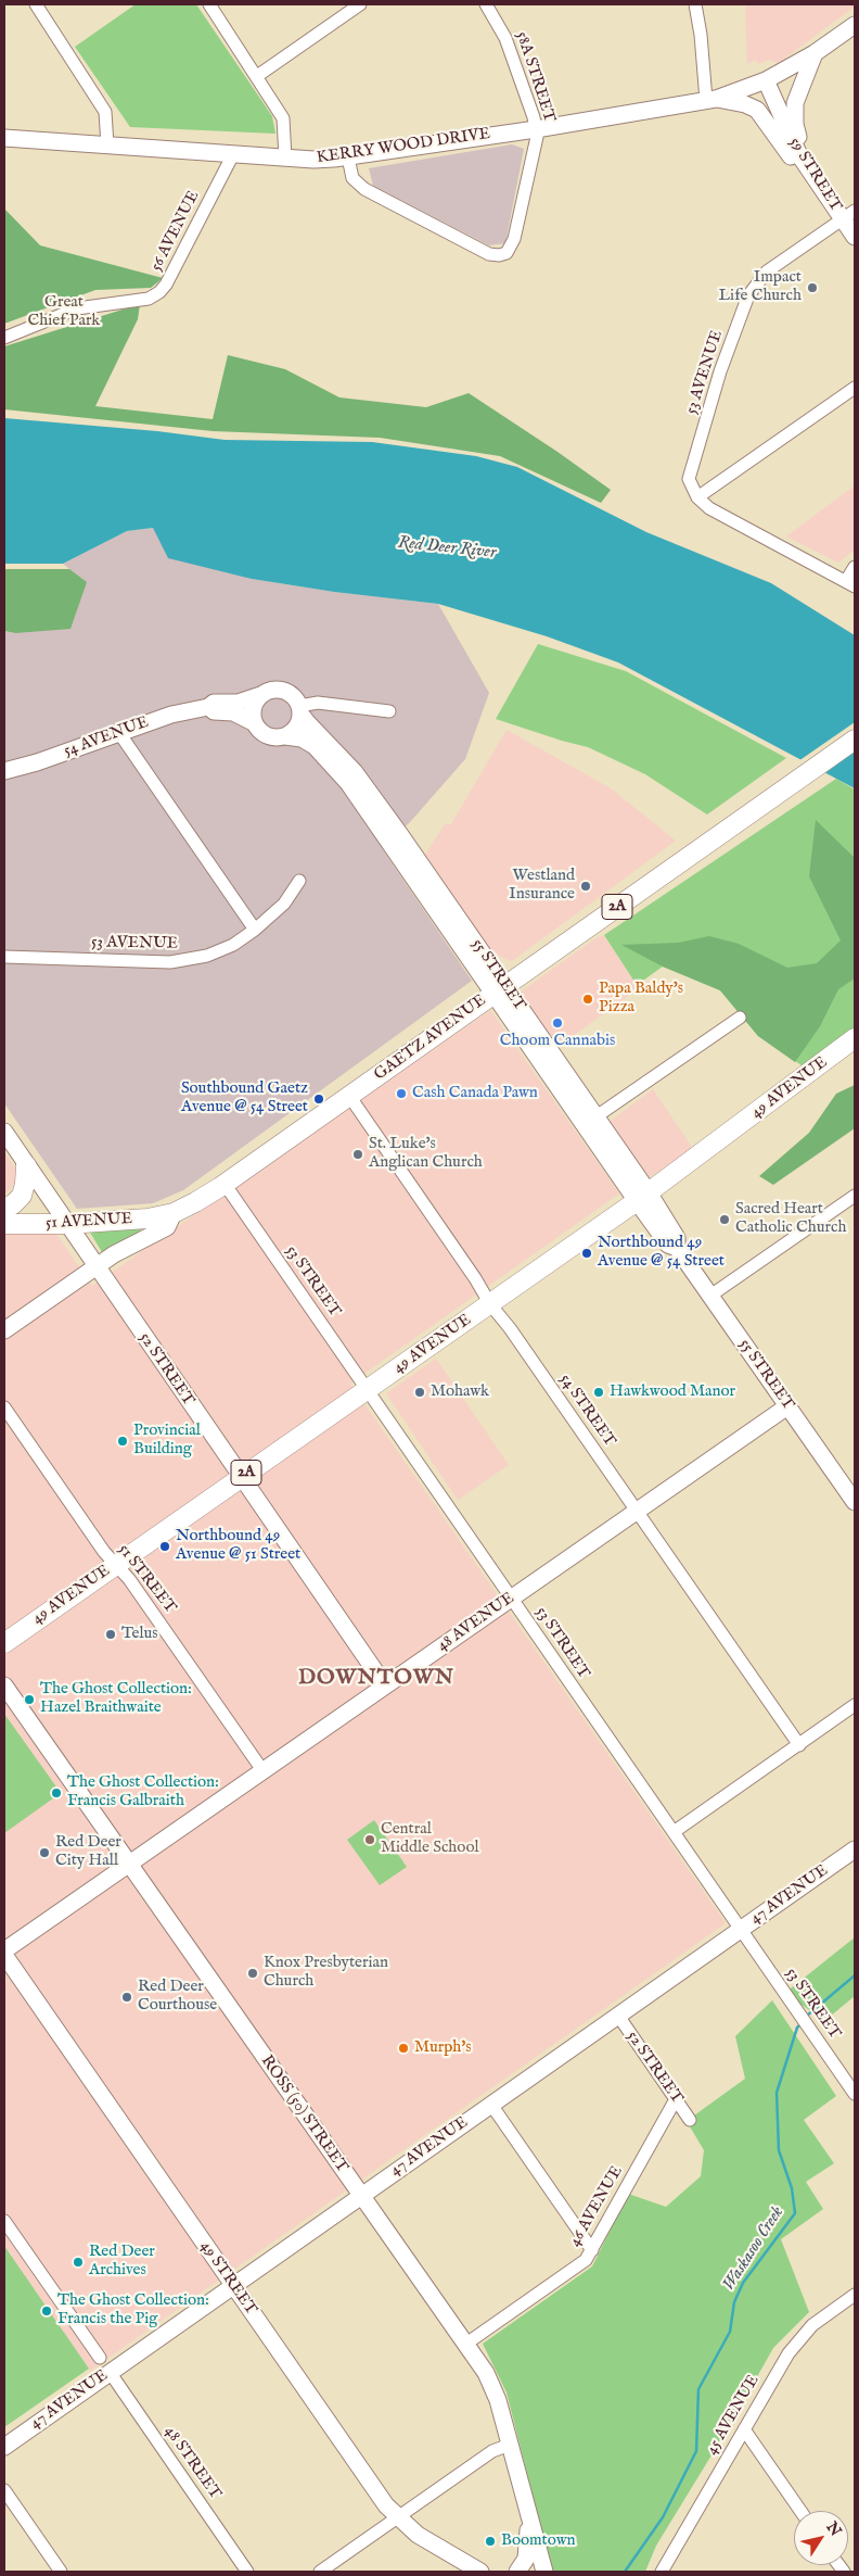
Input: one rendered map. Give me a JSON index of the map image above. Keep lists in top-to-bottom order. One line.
{"streets":{"main road":["2A","GAETZ AVENUE","49 AVENUE","51 AVENUE"],"street":["58A STREET","KERRY WOOD DRIVE","59 STREET","56 AVENUE","53 AVENUE","54 AVENUE","55 STREET","53 STREET","52 STREET","54 STREET","51 STREET","48 AVENUE","47 AVENUE","ROSS (50) STREET","46 AVENUE","49 STREET","45 AVENUE","48 STREET"]},"crossings":[["58A STREET","KERRY WOOD DRIVE"],["KERRY WOOD DRIVE","59 STREET"],["KERRY WOOD DRIVE","56 AVENUE"],["59 STREET","53 AVENUE"],["54 AVENUE","55 STREET"],["55 STREET","GAETZ AVENUE"],["55 STREET","49 AVENUE"],["55 STREET","48 AVENUE"],["GAETZ AVENUE","51 AVENUE"],["GAETZ AVENUE","53 STREET"],["GAETZ AVENUE","52 STREET"],["GAETZ AVENUE","54 STREET"],["49 AVENUE","53 STREET"],["49 AVENUE","52 STREET"],["49 AVENUE","54 STREET"],["49 AVENUE","51 STREET"],["51 AVENUE","52 STREET"],["53 STREET","48 AVENUE"],["53 STREET","47 AVENUE"],["52 STREET","48 AVENUE"],["52 STREET","47 AVENUE"],["52 STREET","46 AVENUE"],["54 STREET","48 AVENUE"],["51 STREET","48 AVENUE"],["48 AVENUE","ROSS (50) STREET"],["47 AVENUE","ROSS (50) STREET"],["47 AVENUE","49 STREET"],["47 AVENUE","48 STREET"],["ROSS (50) STREET","46 AVENUE"]],"districts":["DOWNTOWN"],"water":["Red Deer River","Waskasoo Creek"],"parks":["Great Chief Park"],"places":["Impact Life Church","Westland Insurance","Papa Baldy's Pizza","Choom Cannabis","Cash Canada Pawn","Southbound Gaetz Avenue @ 54 Street","St. Luke's Anglican Church","Sacred Heart Catholic Church","Northbound 49 Avenue @ 54 Street","Mohawk","Hawkwood Manor","Provincial Building","Northbound 49 Avenue @ 51 Street","Telus","The Ghost Collection: Hazel Braithwaite","The Ghost Collection: Francis Galbraith","Central Middle School","Red Deer City Hall","Knox Presbyterian Church","Red Deer Courthouse","Murph's","Red Deer Archives","The Ghost Collection: Francis the Pig","Boomtown"],"north":"top right"}
